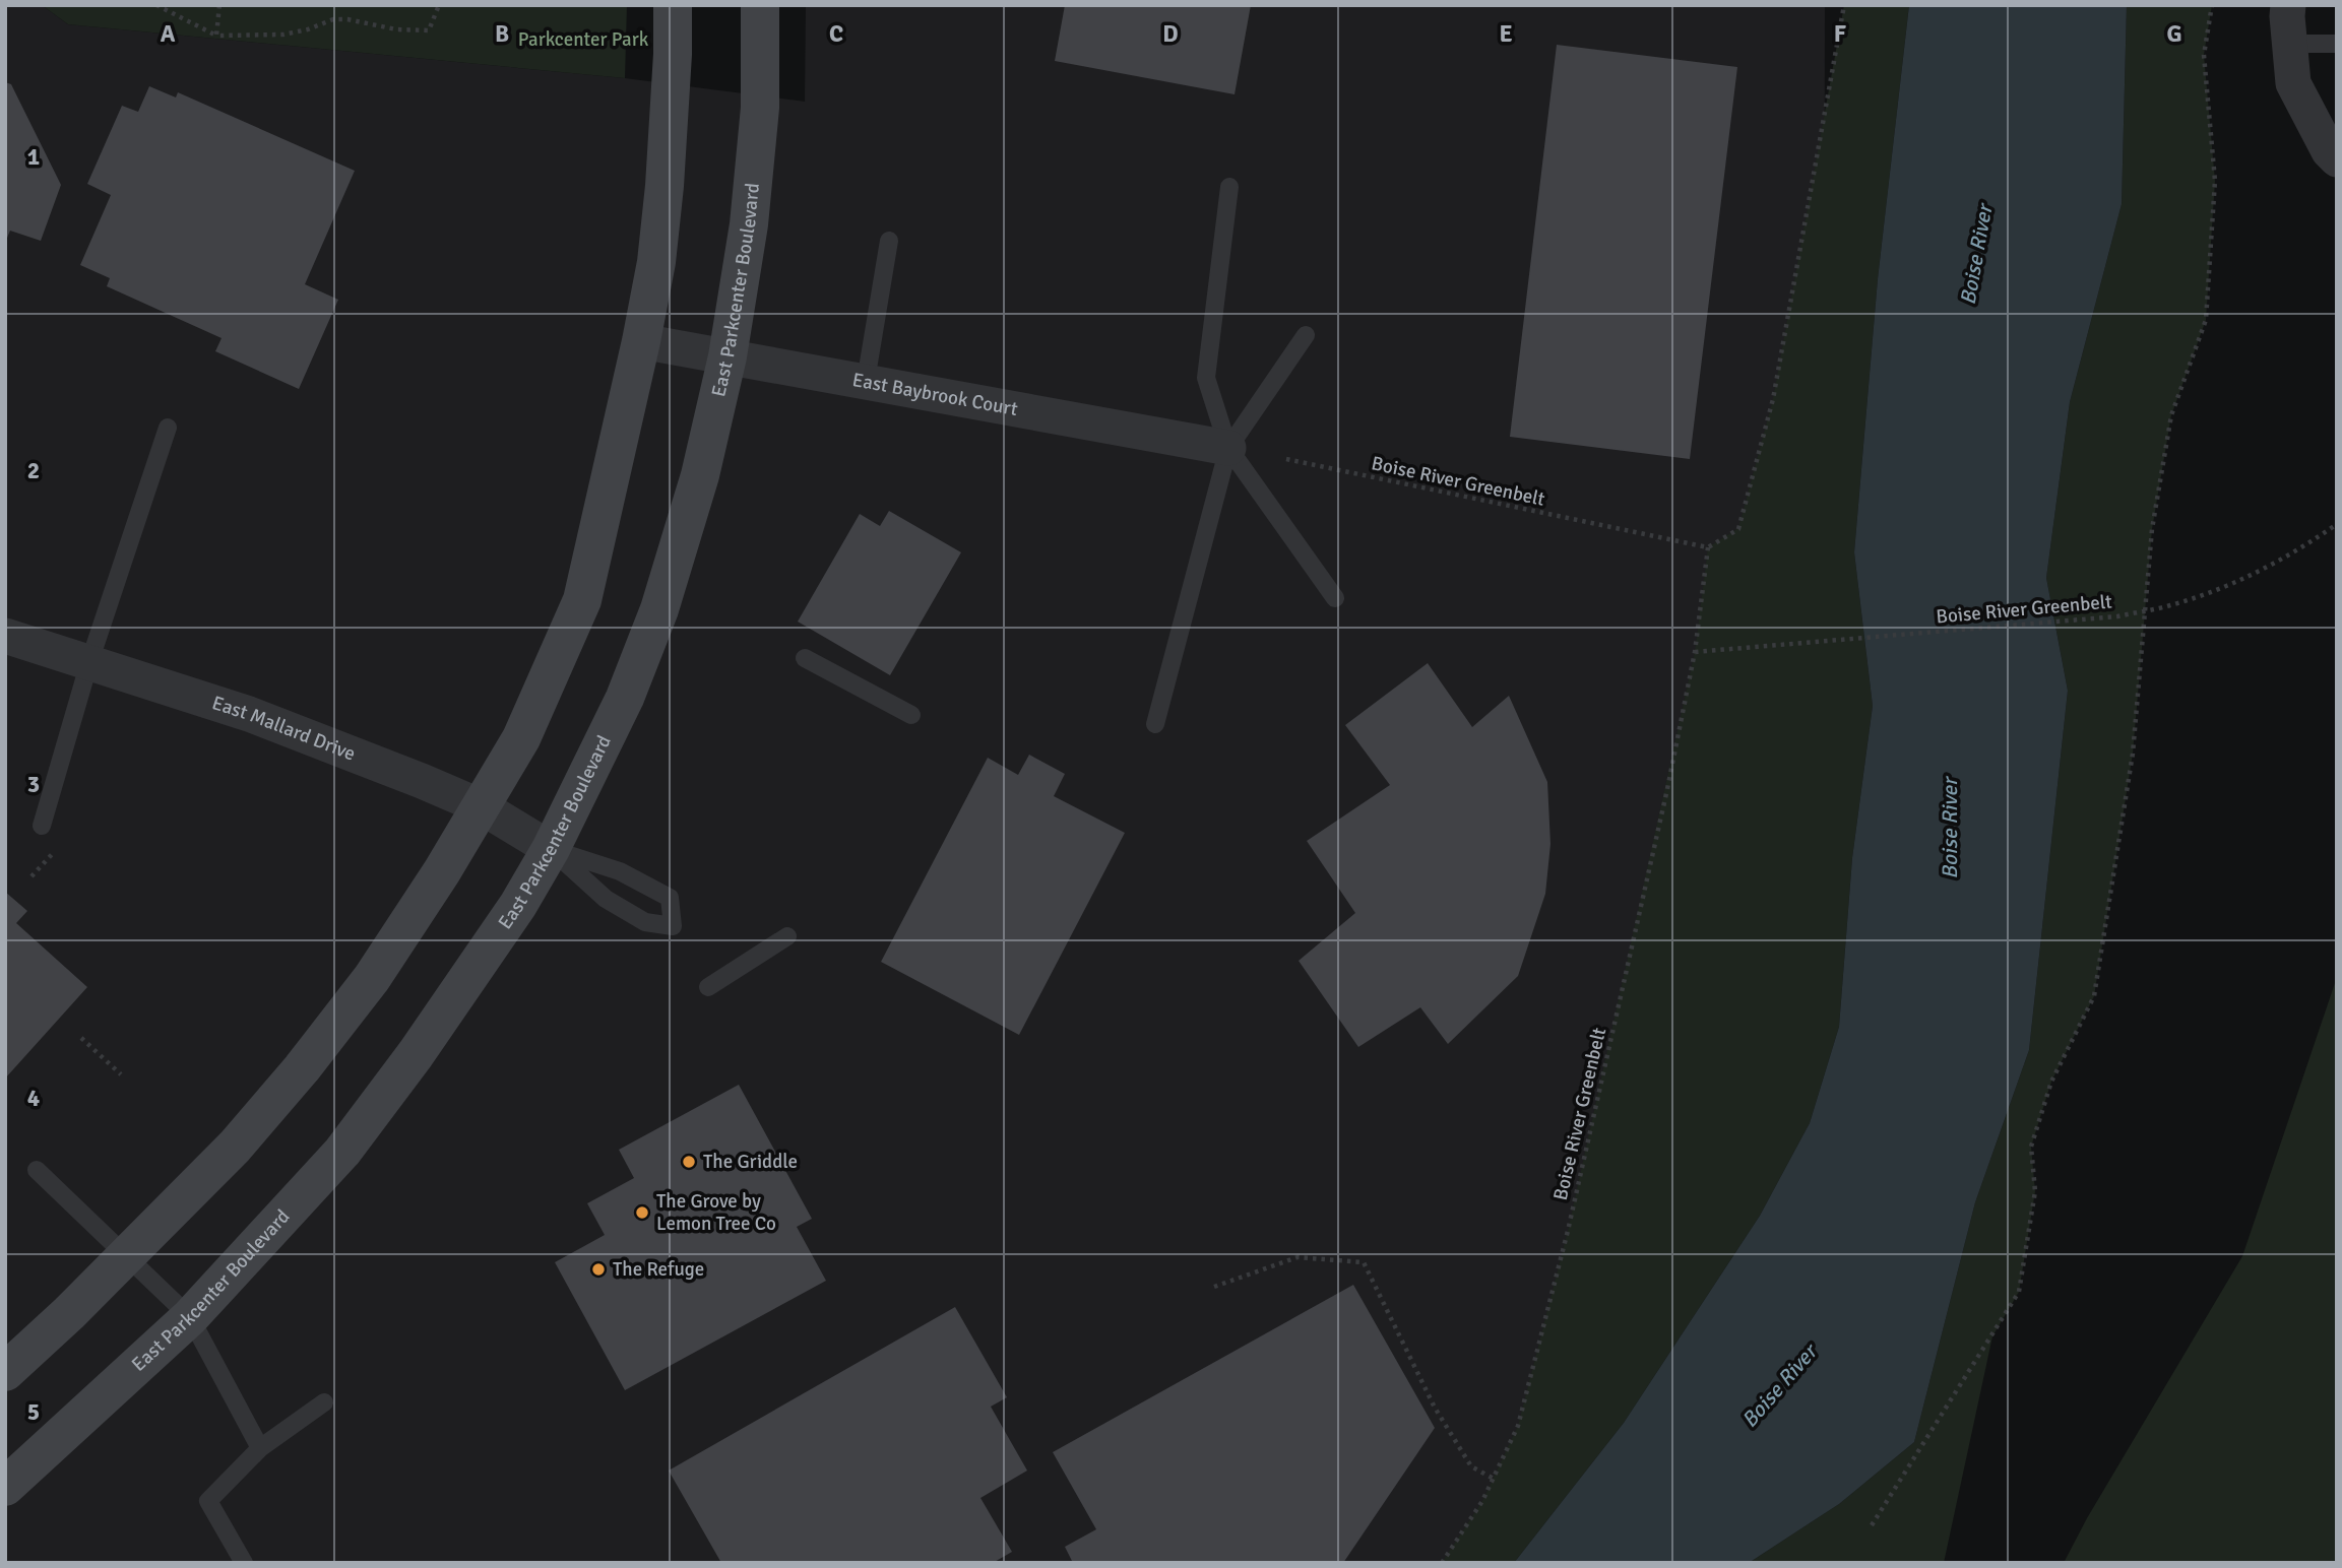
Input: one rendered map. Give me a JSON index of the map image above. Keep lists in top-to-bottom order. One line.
{"streets":{"main road":["East Parkcenter Boulevard"],"street":["East Baybrook Court","East Mallard Drive"],"path":["Boise River Greenbelt"]},"crossings":[["East Parkcenter Boulevard","East Baybrook Court"],["East Parkcenter Boulevard","East Mallard Drive"]],"water":["Boise River"],"parks":["Parkcenter Park"],"places":["The Griddle","The Grove by Lemon Tree Co","The Refuge"],"grid":{"columns":["A","B","C","D","E","F","G"],"rows":["1","2","3","4","5"]}}
